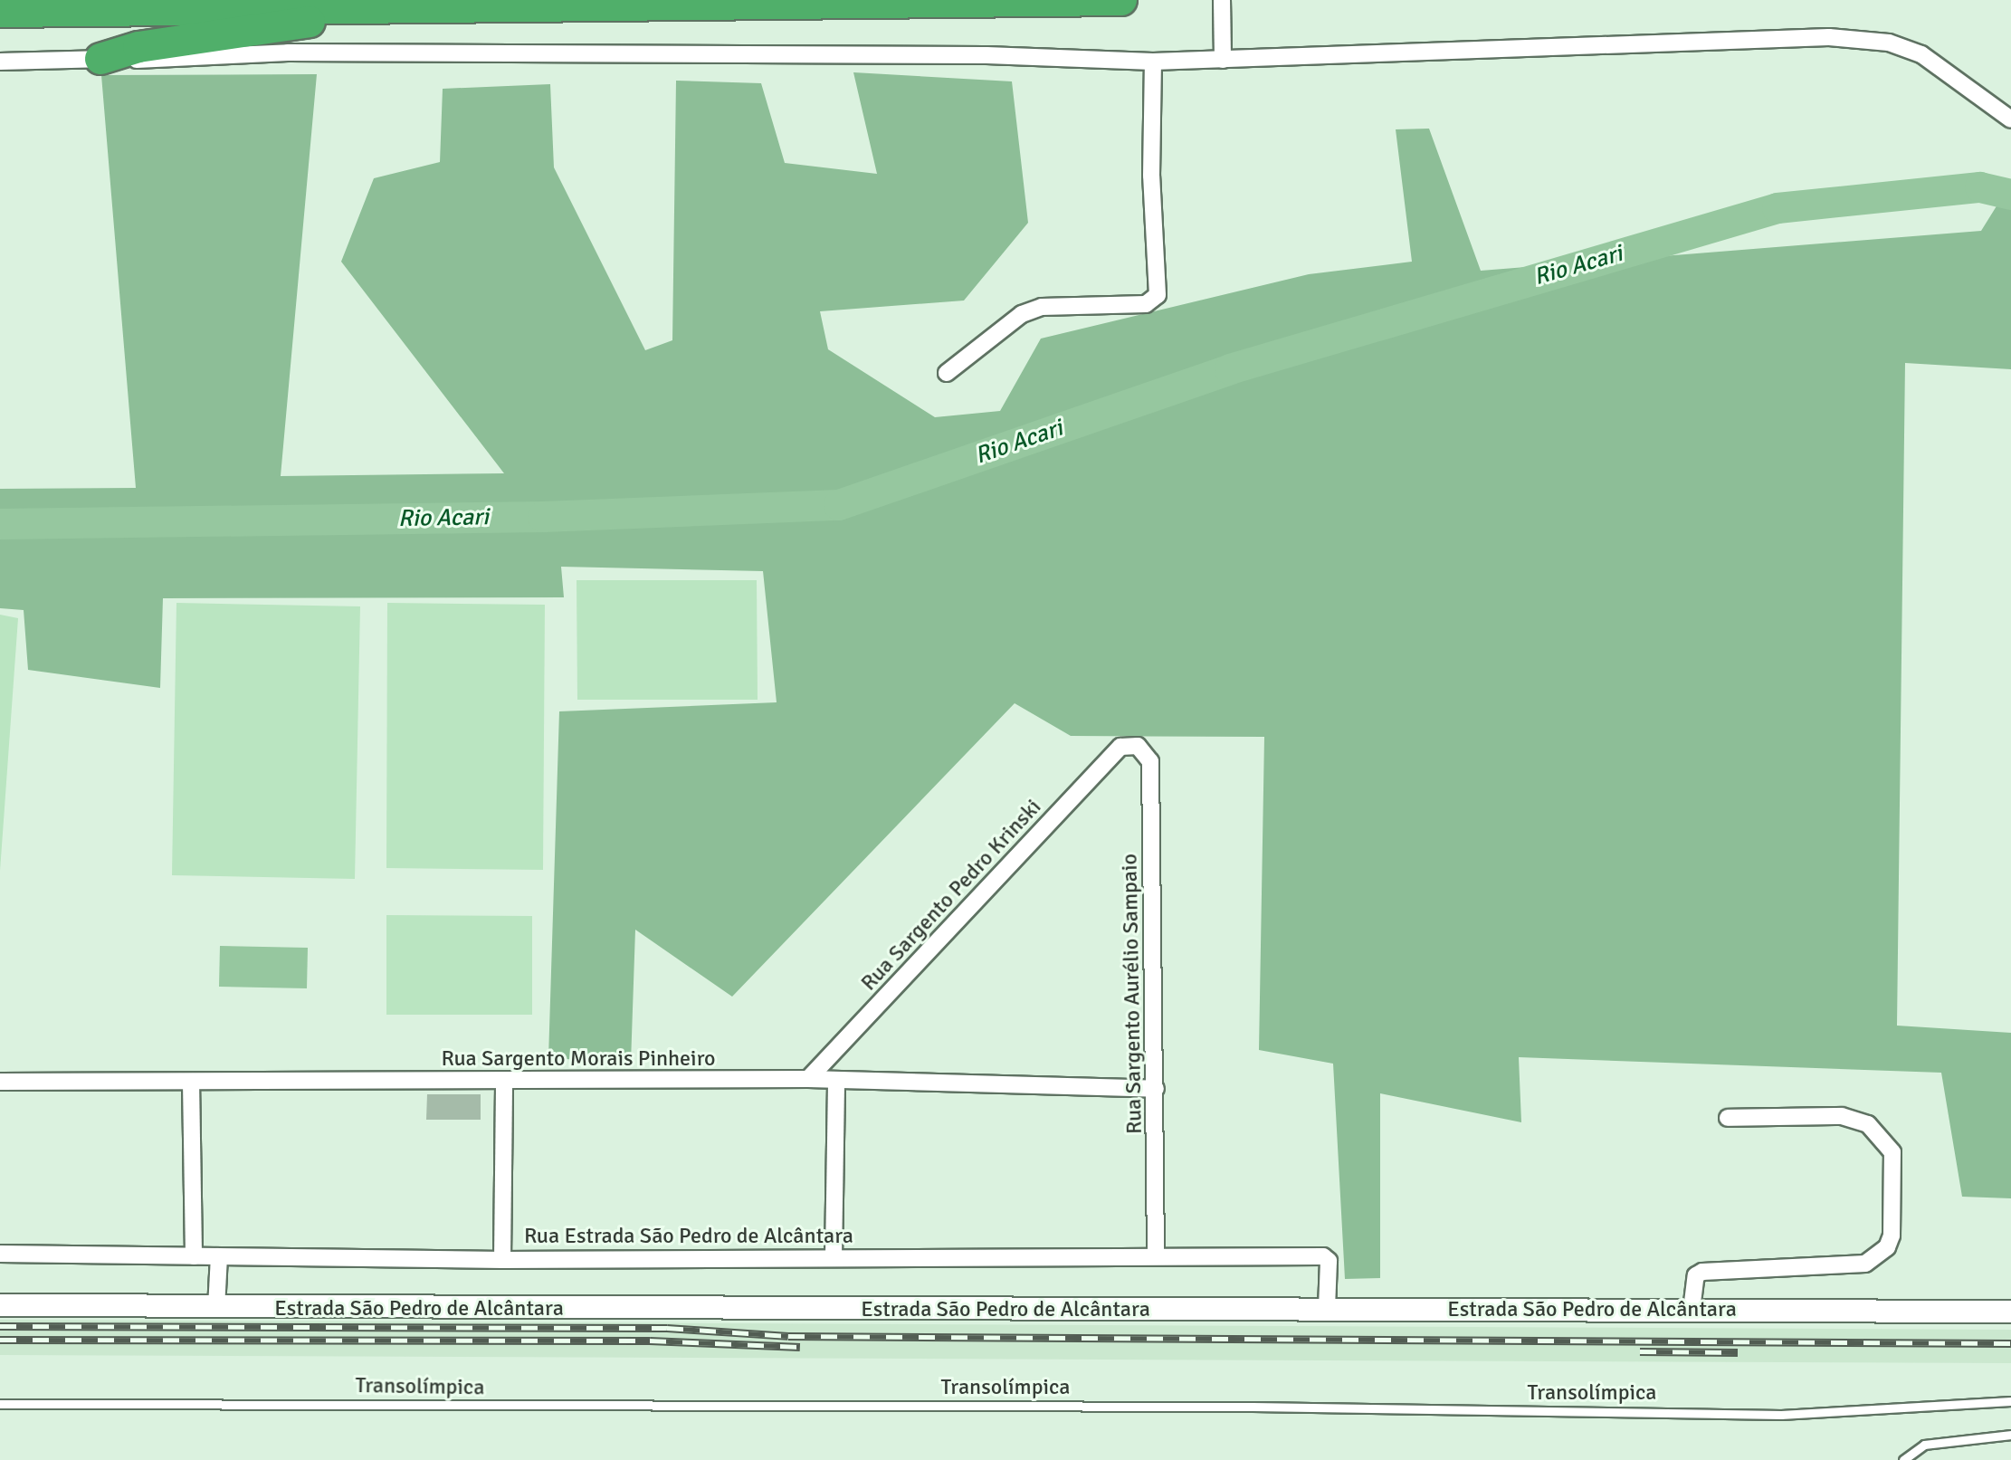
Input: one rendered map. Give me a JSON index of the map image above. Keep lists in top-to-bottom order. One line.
{"streets":{"street":["Rua Sargento Pedro Krinski","Rua Sargento Aurélio Sampaio","Rua Sargento Morais Pinheiro","Rua Estrada São Pedro de Alcântara","Estrada São Pedro de Alcântara"],"lane":["Transolímpica"]},"crossings":[["Rua Sargento Pedro Krinski","Rua Sargento Aurélio Sampaio"],["Rua Sargento Pedro Krinski","Rua Sargento Morais Pinheiro"],["Rua Sargento Aurélio Sampaio","Rua Sargento Morais Pinheiro"],["Rua Sargento Aurélio Sampaio","Rua Estrada São Pedro de Alcântara"],["Rua Estrada São Pedro de Alcântara","Estrada São Pedro de Alcântara"]],"water":["Rio Acari"]}
